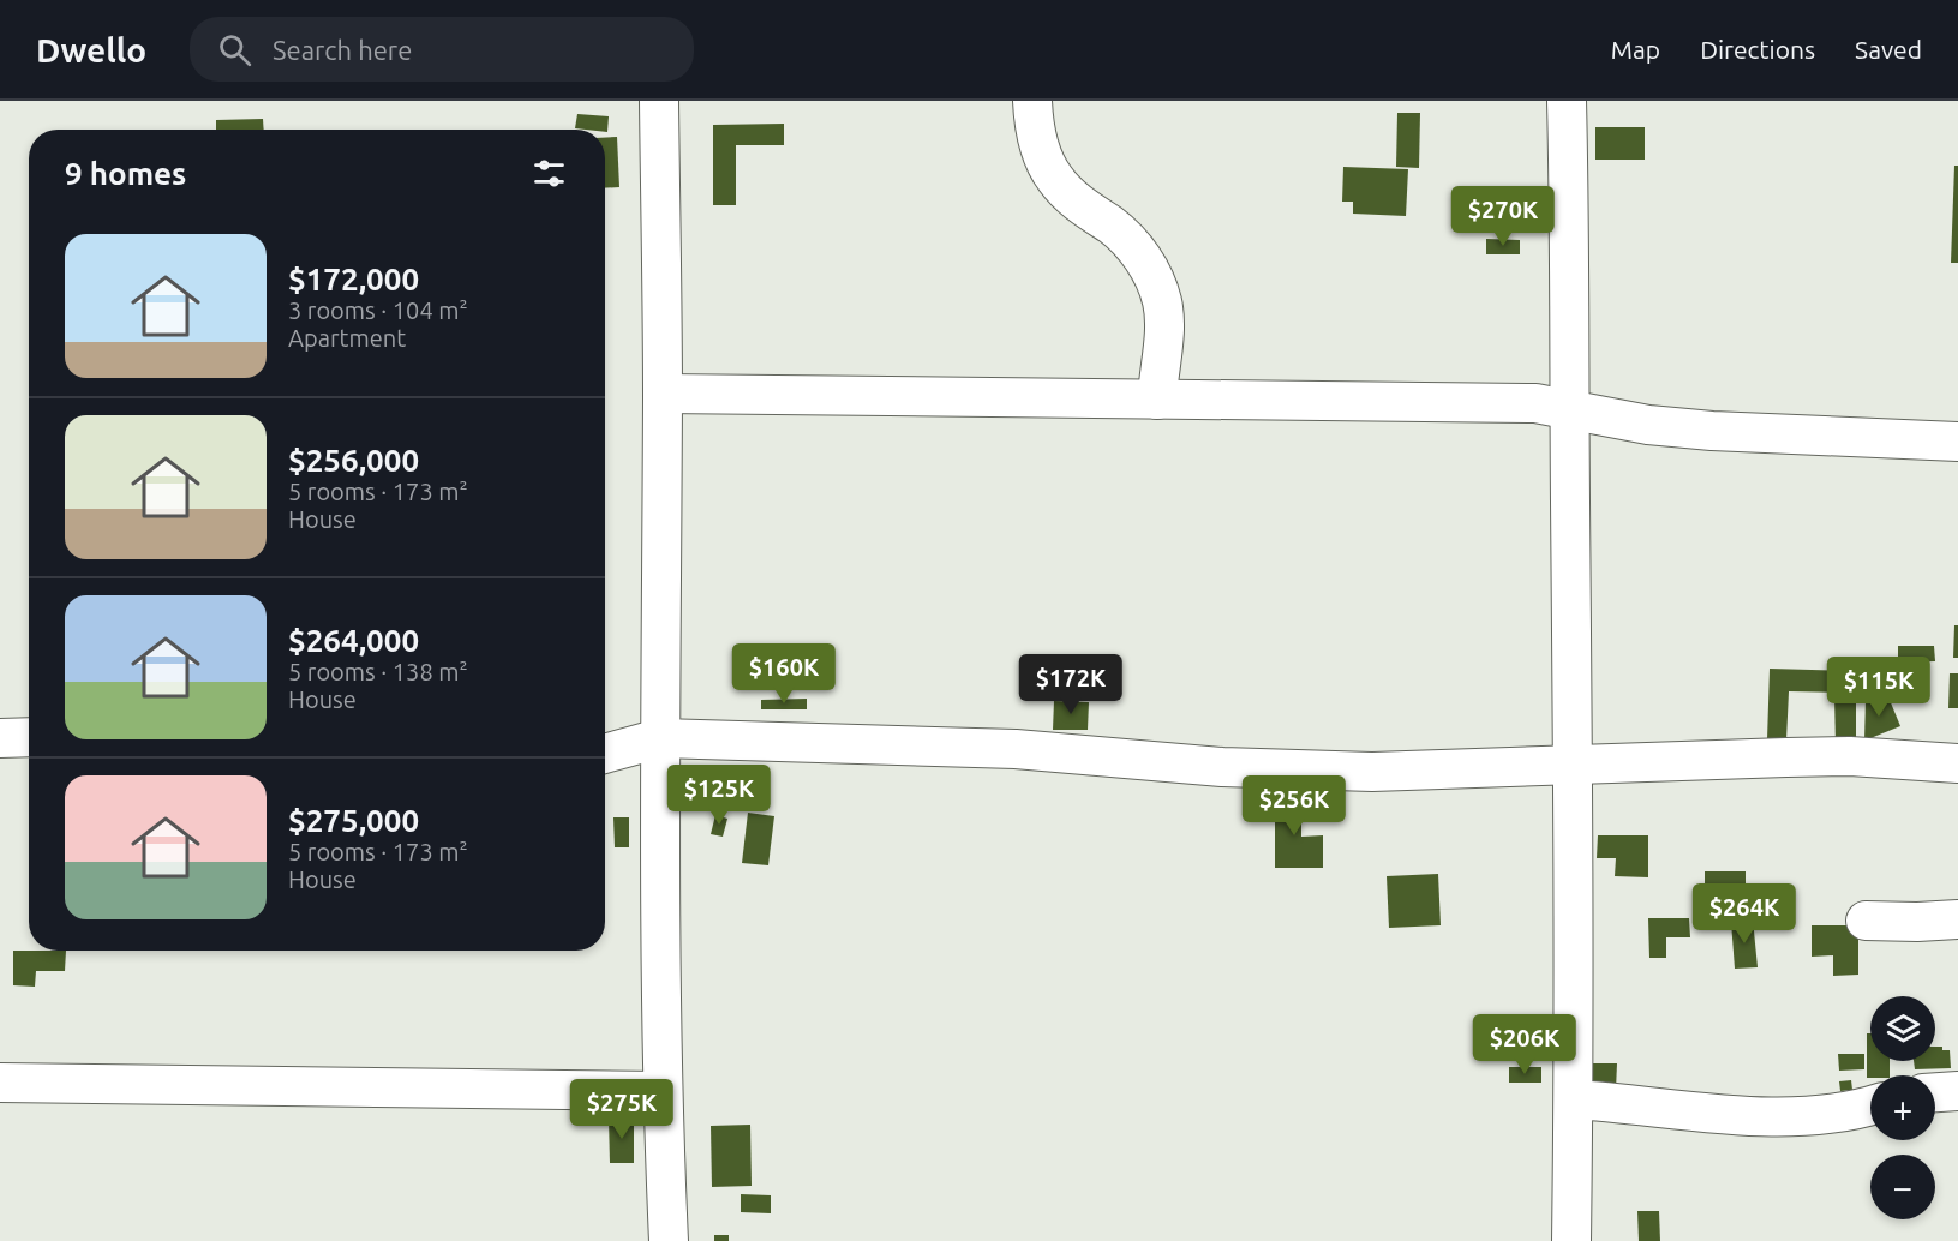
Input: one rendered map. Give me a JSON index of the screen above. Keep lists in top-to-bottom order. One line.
{"page":{"header":"Dwello","search":"Search here","nav":["Map","Directions","Saved"],"heading":"9 homes","price":["$270K","$160K","$172K","$115K","$125K","$256K","$264K","$206K","$275K"],"list":[{"name":"$172,000","note":"3 rooms · 104 m² · Apartment"},{"name":"$256,000","note":"5 rooms · 173 m² · House"},{"name":"$264,000","note":"5 rooms · 138 m² · House"},{"name":"$275,000","note":"5 rooms · 173 m² · House"}],"map_buttons":["+","−"]}}
